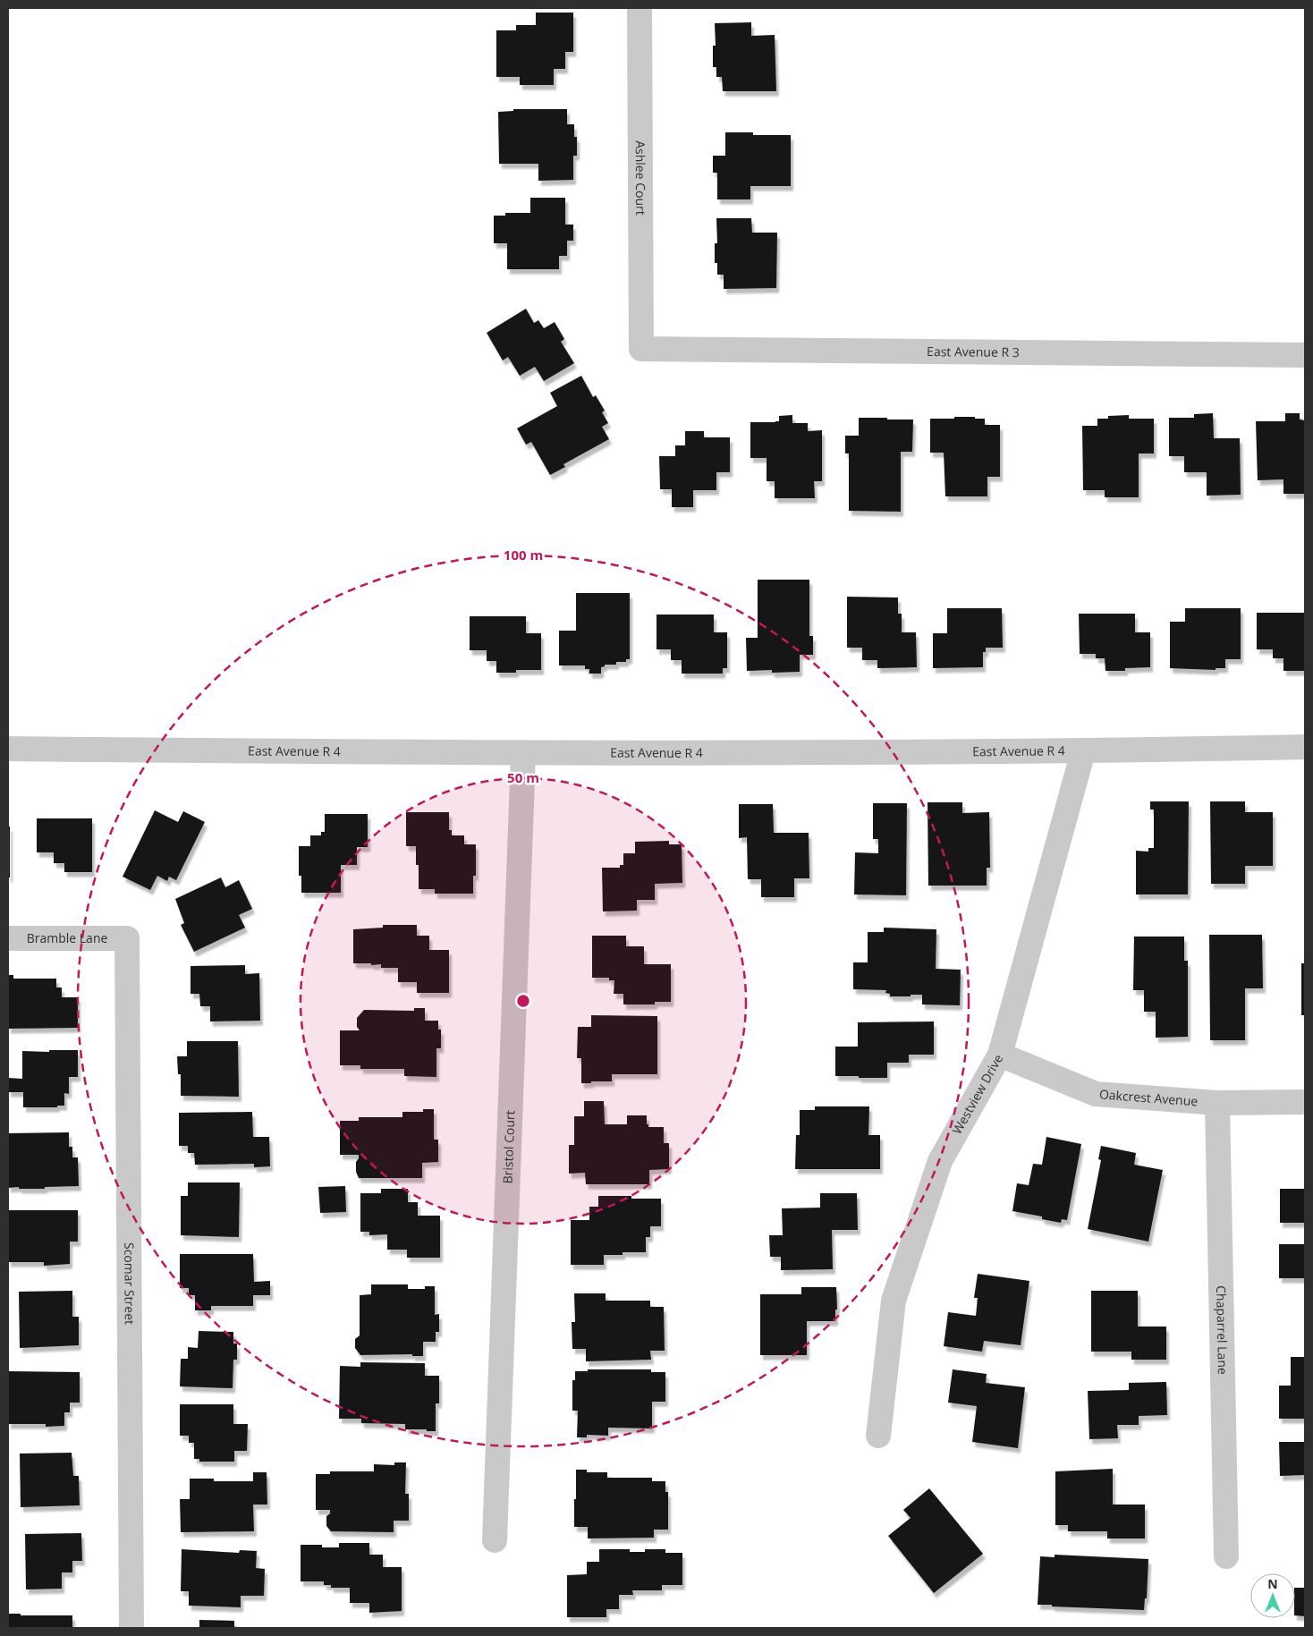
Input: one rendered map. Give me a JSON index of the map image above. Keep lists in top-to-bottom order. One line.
{"streets":{"street":["Ashlee Court","East Avenue R 3","East Avenue R 4","Bramble Lane","Westview Drive","Oakcrest Avenue","Bristol Court","Scomar Street","Chaparrel Lane"]},"crossings":[["Ashlee Court","East Avenue R 3"],["East Avenue R 4","Westview Drive"],["East Avenue R 4","Bristol Court"],["Bramble Lane","Scomar Street"],["Westview Drive","Oakcrest Avenue"],["Oakcrest Avenue","Chaparrel Lane"]],"north":"top","rings":["100 m","50 m"]}
